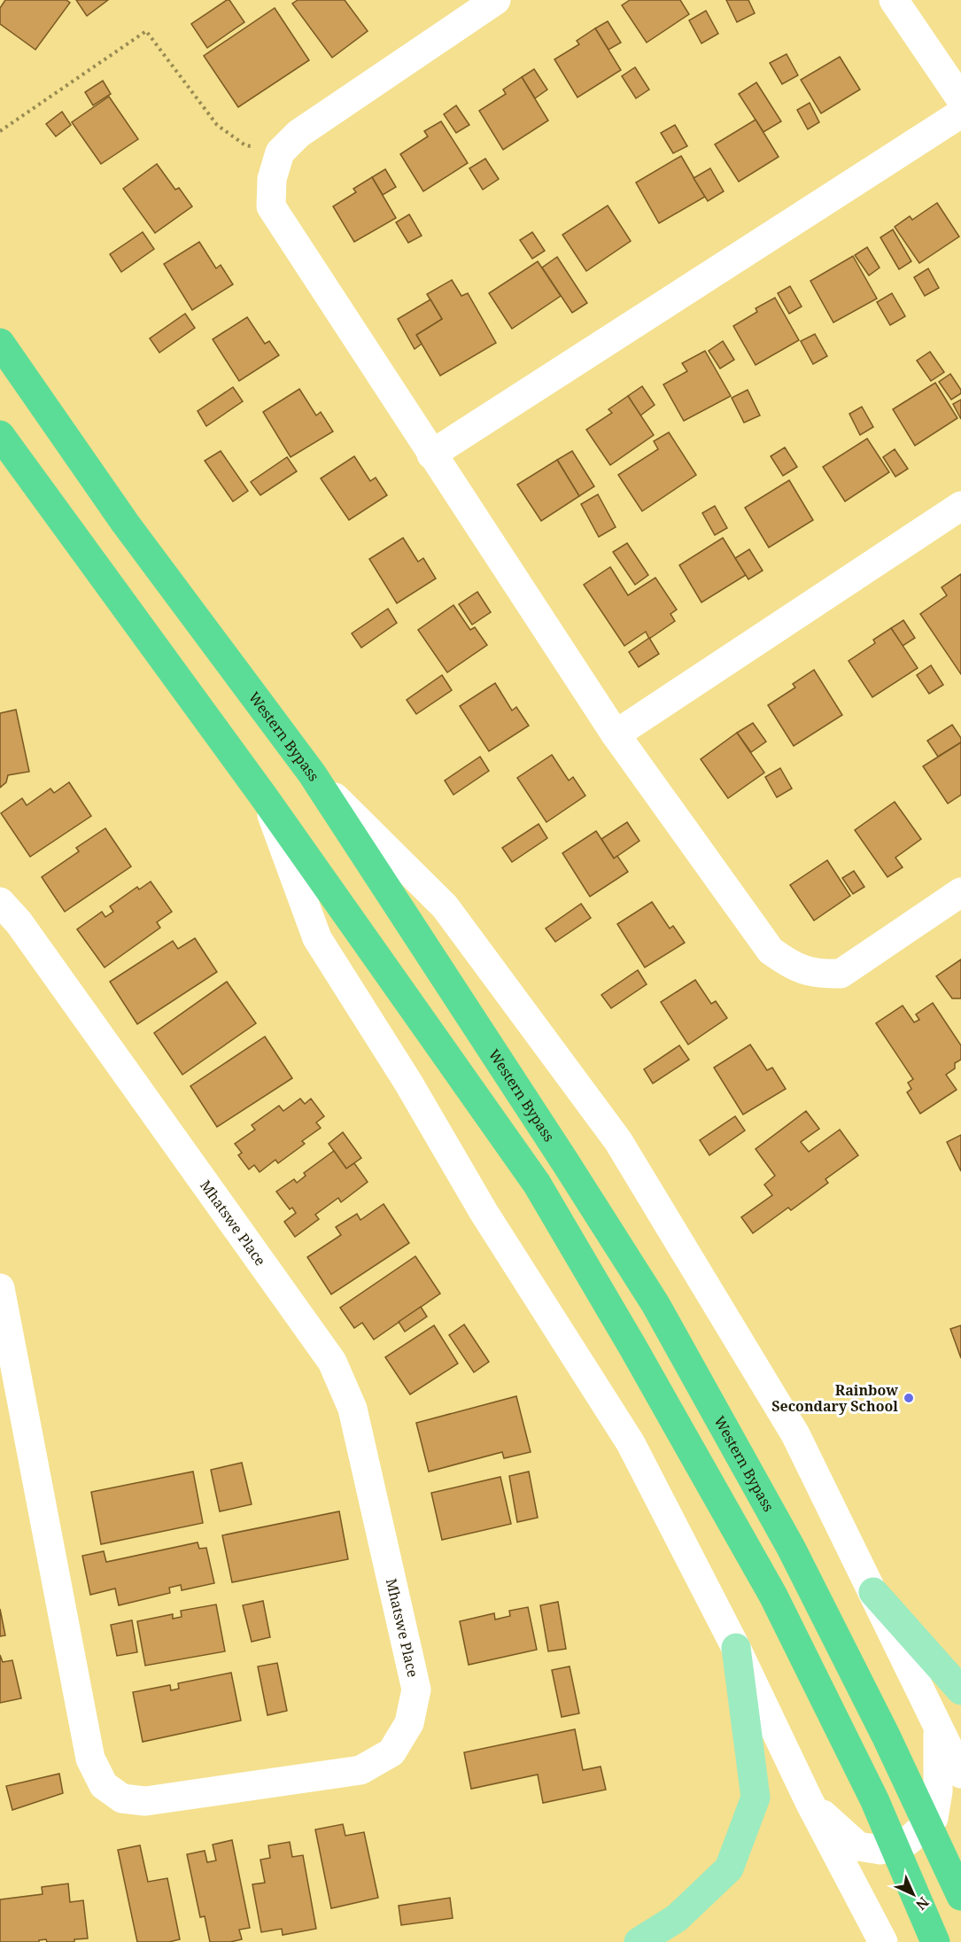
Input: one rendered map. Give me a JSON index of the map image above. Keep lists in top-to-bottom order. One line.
{"streets":{"highway":["Western Bypass"],"street":["Mhatswe Place"]},"places":["Rainbow Secondary School"],"north":"bottom right"}
